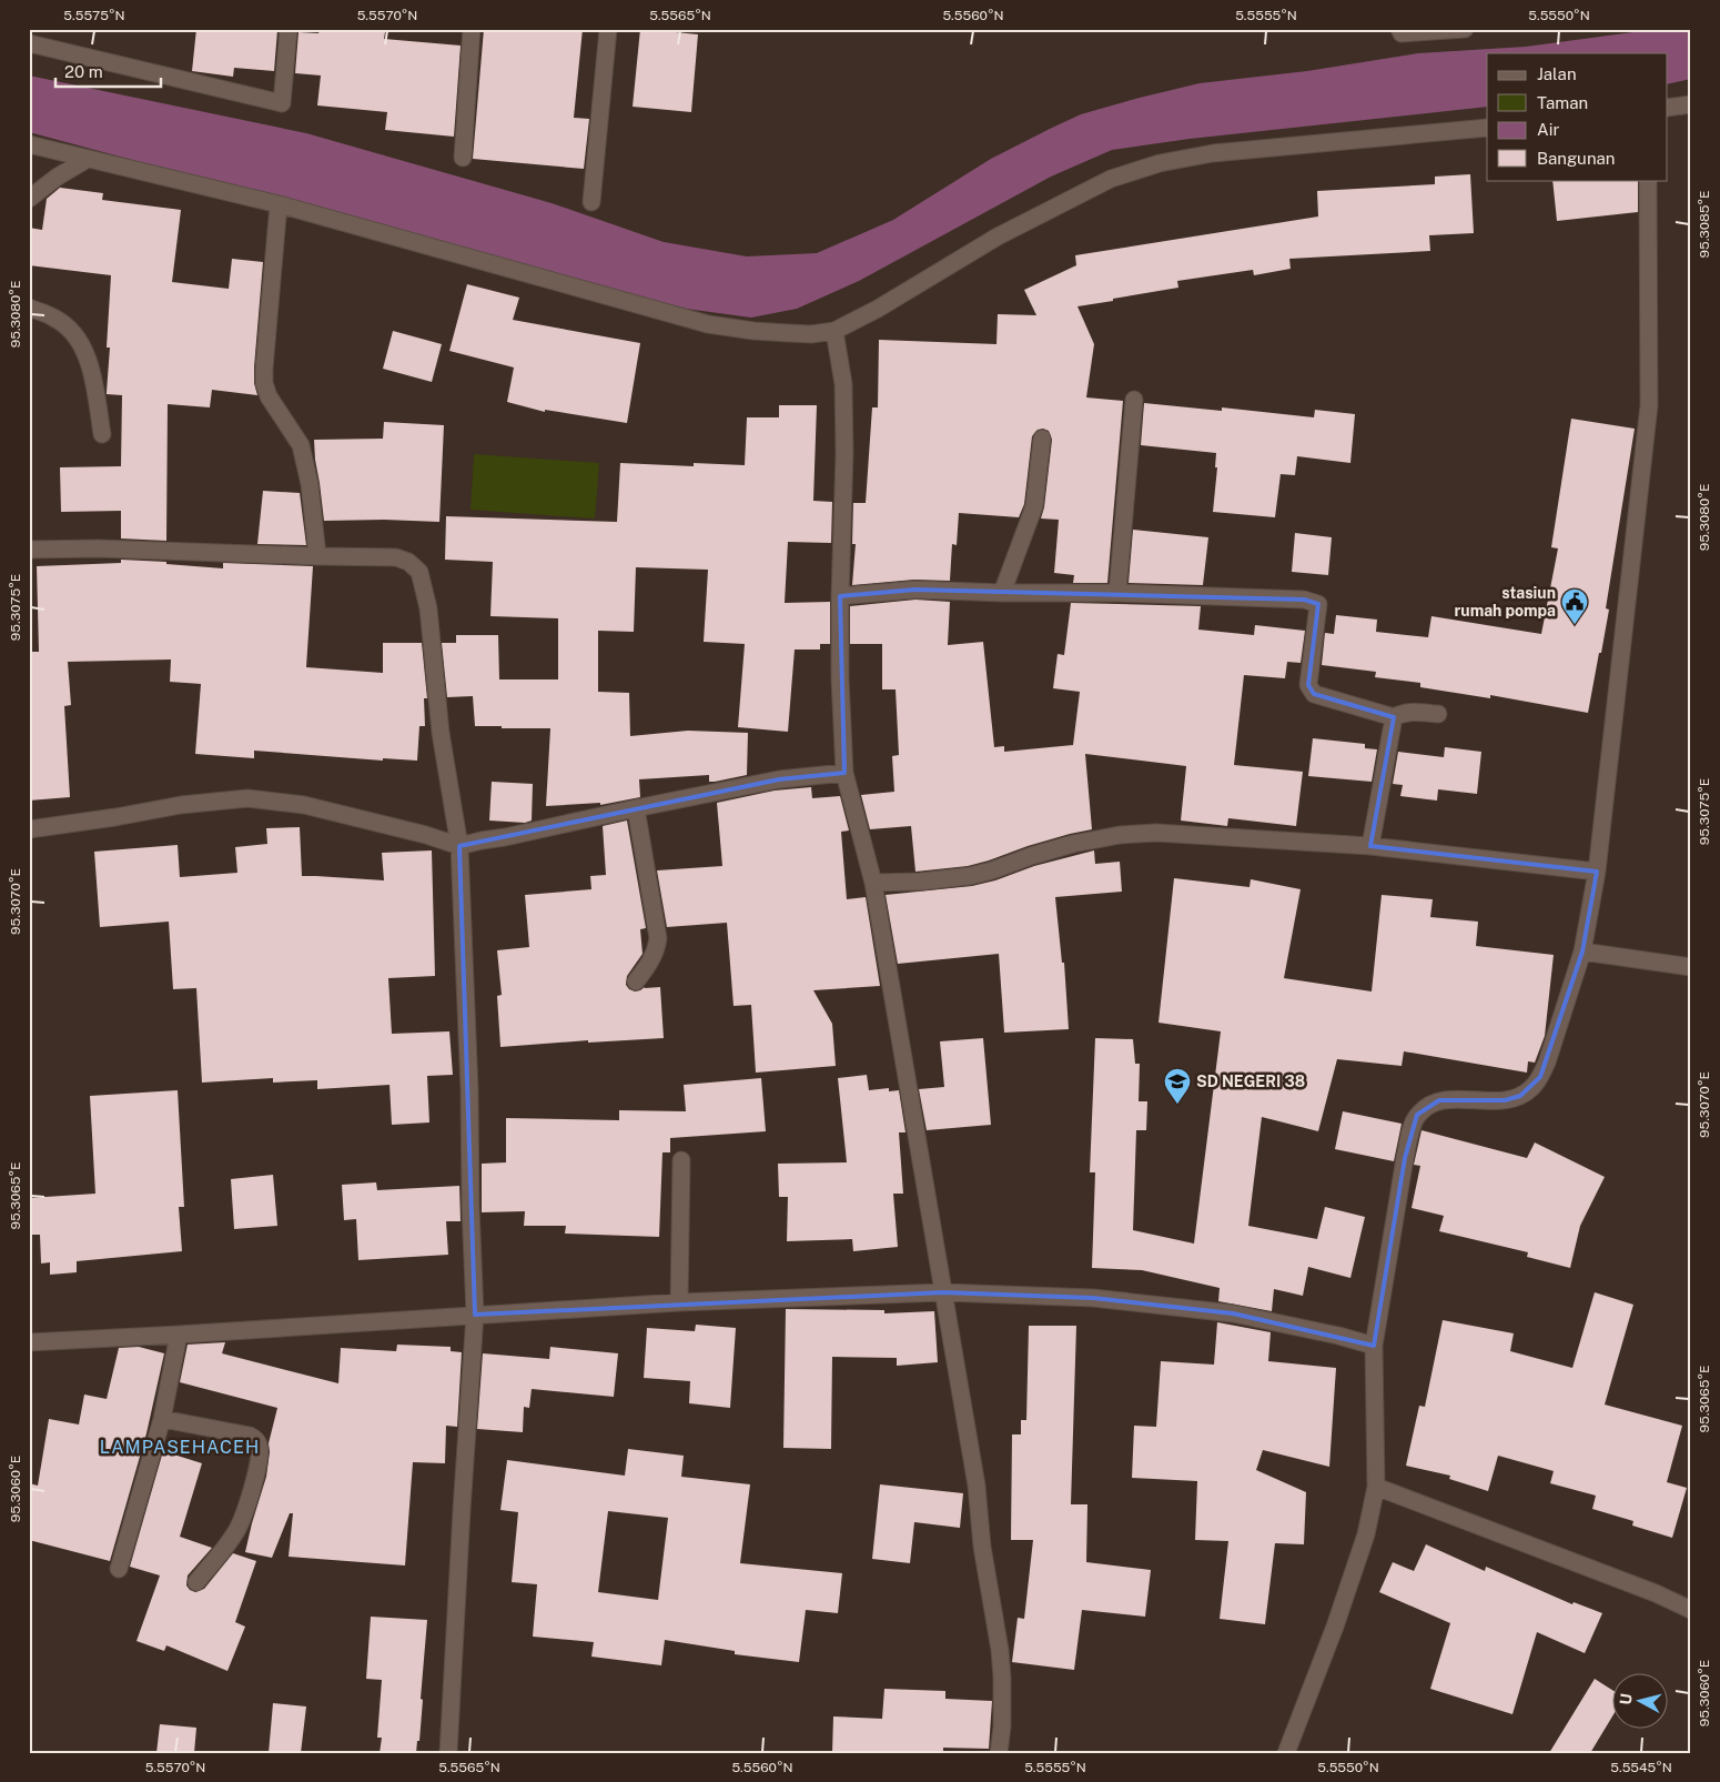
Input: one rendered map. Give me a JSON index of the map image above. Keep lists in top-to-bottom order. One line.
{"districts":["LAMPASEHACEH"],"places":{"public building":["stasiun rumah pompa"],"school or university":["SD NEGERI 38"]},"legend":["Jalan","Taman","Air","Bangunan"],"scale_bar":"20 m","north":"left","coordinates":["5.5575°N","5.5570°N","5.5565°N","5.5560°N","5.5555°N","5.5550°N","95.3085°E","95.3080°E","95.3075°E","95.3070°E","95.3065°E","95.3060°E","5.5545°N"]}
